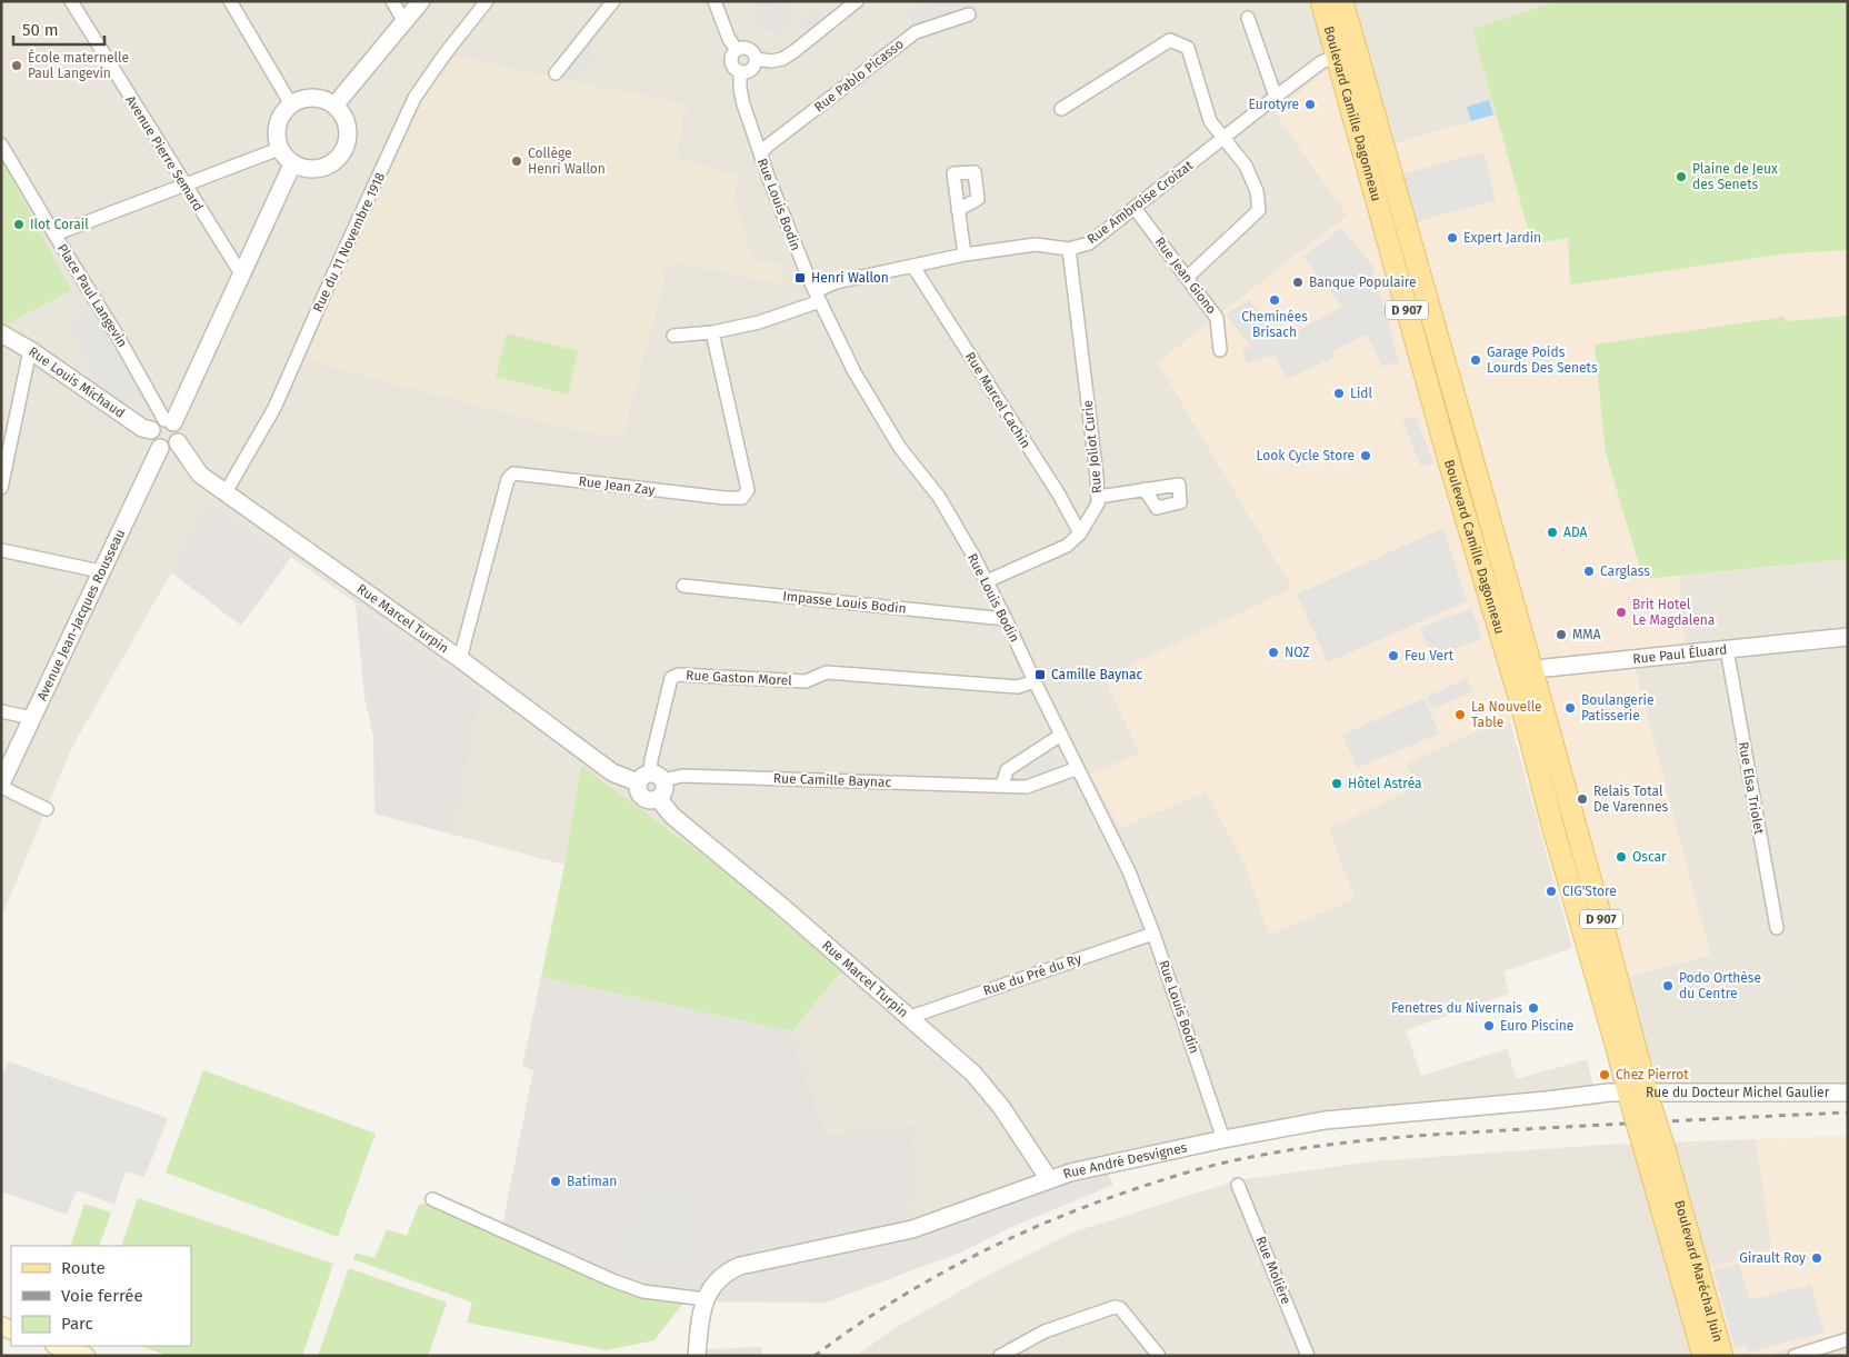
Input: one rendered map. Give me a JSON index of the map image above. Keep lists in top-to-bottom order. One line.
{"streets":{"main road":["Boulevard Camille Dagonneau","D 907","Boulevard Maréchal Juin"],"street":["Rue Pablo Picasso","Avenue Pierre Semard","Rue Ambroise Croizat","Rue Louis Bodin","Rue du 11 Novembre 1918","Rue Jean Giono","Place Paul Langevin","Rue Louis Michaud","Rue Marcel Cachin","Rue Joliot Curie","Rue Jean Zay","Impasse Louis Bodin","Avenue Jean-Jacques Rousseau","Rue Marcel Turpin","Rue Paul Éluard","Rue Gaston Morel","Rue Camille Baynac","Rue Elsa Triolet","Rue du Pré du Ry","Rue du Docteur Michel Gaulier","Rue André Desvignes","Rue Molière"]},"crossings":[["Rue Pablo Picasso","Rue Louis Bodin"],["Boulevard Camille Dagonneau","Rue Ambroise Croizat"],["Boulevard Camille Dagonneau","Rue Paul Éluard"],["Boulevard Camille Dagonneau","Rue du Docteur Michel Gaulier"],["Boulevard Camille Dagonneau","Rue André Desvignes"],["Boulevard Camille Dagonneau","Boulevard Maréchal Juin"],["Rue Ambroise Croizat","Rue Louis Bodin"],["Rue Ambroise Croizat","Rue Jean Giono"],["Rue Ambroise Croizat","Rue Marcel Cachin"],["Rue Ambroise Croizat","Rue Joliot Curie"],["Rue Louis Bodin","Rue Joliot Curie"],["Rue Louis Bodin","Impasse Louis Bodin"],["Rue Louis Bodin","Rue Gaston Morel"],["Rue Louis Bodin","Rue Camille Baynac"],["Rue Louis Bodin","Rue du Pré du Ry"],["Rue Louis Bodin","Rue André Desvignes"],["Rue du 11 Novembre 1918","Rue Marcel Turpin"],["Place Paul Langevin","Rue Louis Michaud"],["Rue Marcel Cachin","Rue Joliot Curie"],["Rue Jean Zay","Rue Marcel Turpin"],["Rue Marcel Turpin","Rue Gaston Morel"],["Rue Marcel Turpin","Rue Camille Baynac"],["Rue Marcel Turpin","Rue du Pré du Ry"],["Rue Marcel Turpin","Rue André Desvignes"],["Rue Paul Éluard","Rue Elsa Triolet"],["Rue Gaston Morel","Rue Camille Baynac"],["Rue du Docteur Michel Gaulier","Rue André Desvignes"],["Rue du Docteur Michel Gaulier","Boulevard Maréchal Juin"],["Rue André Desvignes","Boulevard Maréchal Juin"]],"places":{"other":["École maternelle Paul Langevin","Eurotyre","Collège Henri Wallon","Plaine de Jeux des Senets","Ilot Corail","Expert Jardin","Banque Populaire","Cheminées Brisach","Garage Poids Lourds Des Senets","Lidl","Look Cycle Store","ADA","Carglass","Brit Hotel Le Magdalena","MMA","NOZ","Feu Vert","Boulangerie Patisserie","La Nouvelle Table","Hôtel Astréa","Relais Total De Varennes","Oscar","CIG'Store","Podo Orthèse du Centre","Fenetres du Nivernais","Euro Piscine","Chez Pierrot","Batiman","Girault Roy"],"transit":["Henri Wallon","Camille Baynac"]},"legend":["Route","Voie ferrée","Parc"],"scale_bar":"50 m"}
